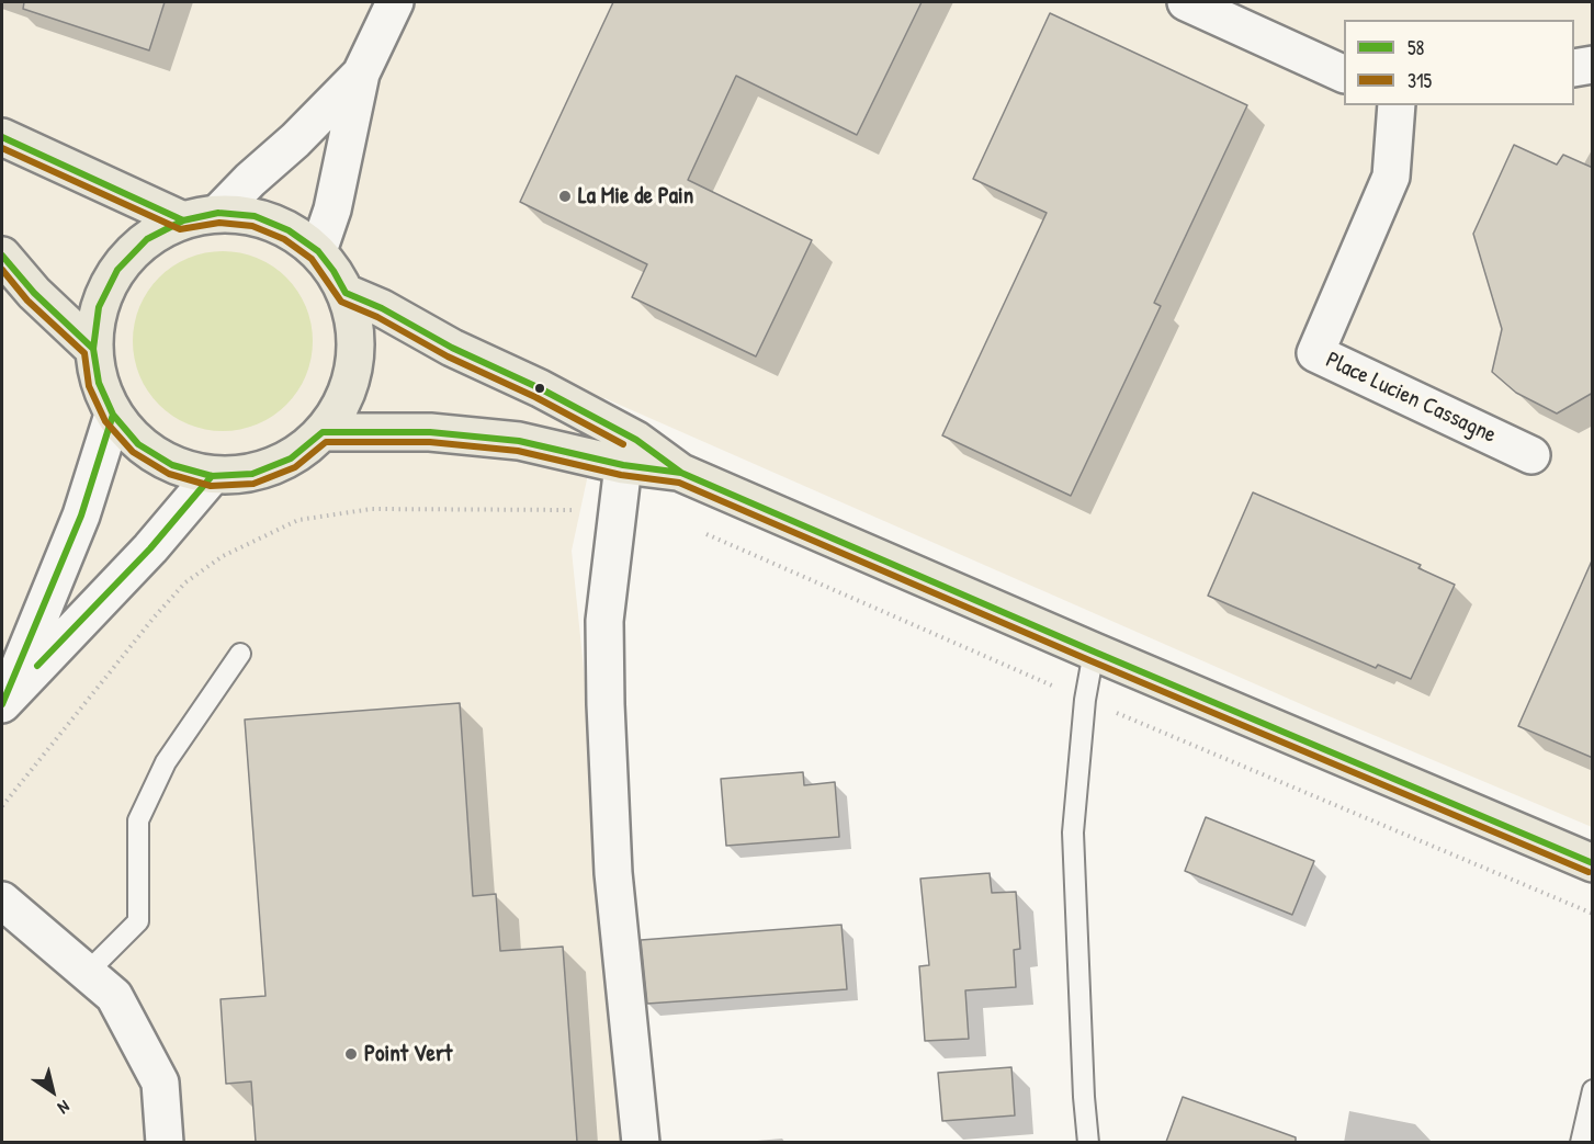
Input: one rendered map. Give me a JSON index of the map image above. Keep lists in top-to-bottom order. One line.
{"streets":{"street":["Place Lucien Cassagne"]},"places":["La Mie de Pain","Point Vert"],"lines":["transit line 58","transit line 315"],"legend":["58","315"],"north":"bottom right"}
